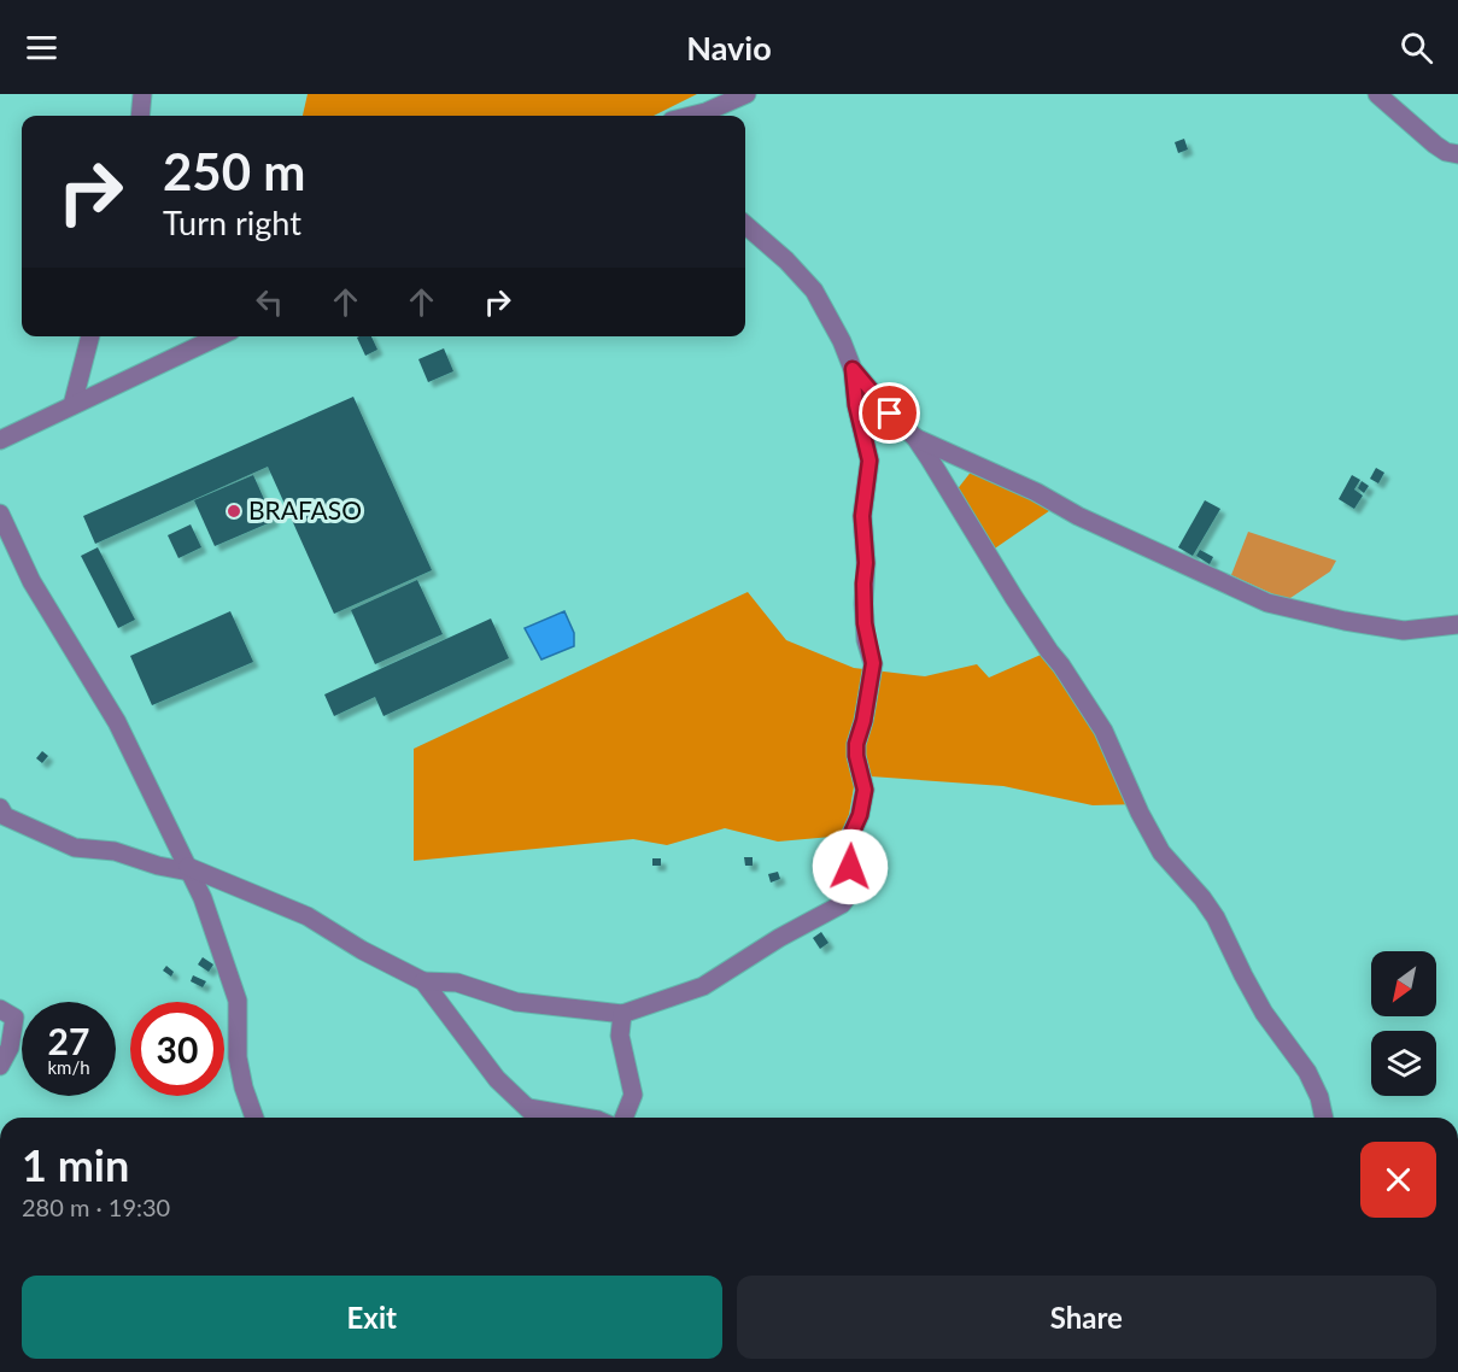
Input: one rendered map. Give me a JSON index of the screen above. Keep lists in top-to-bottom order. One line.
{"places":["BRAFASO"],"north":"bottom left","page":{"header":"Navio","turn":["250 m","Turn right"],"speed":"27 km/h","limit":"30","heading":["1 min","280 m · 19:30"],"buttons":["Exit","Share"]}}
